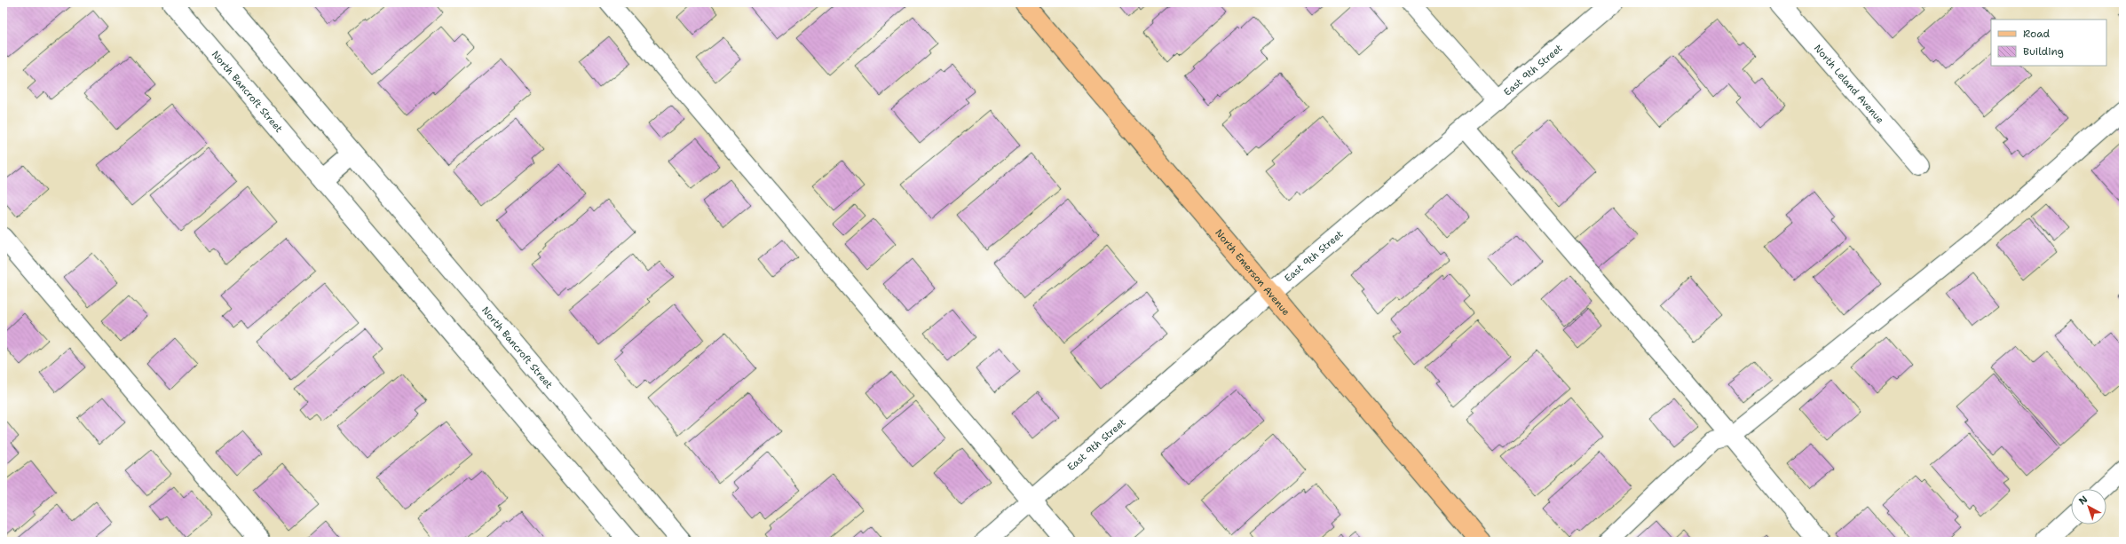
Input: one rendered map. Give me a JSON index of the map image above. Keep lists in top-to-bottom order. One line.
{"streets":{"main road":["North Emerson Avenue"],"street":["East 9th Street","North Leland Avenue","North Bancroft Street"]},"crossings":[["East 9th Street","North Emerson Avenue"]],"legend":["Road","Building"],"north":"top left"}
